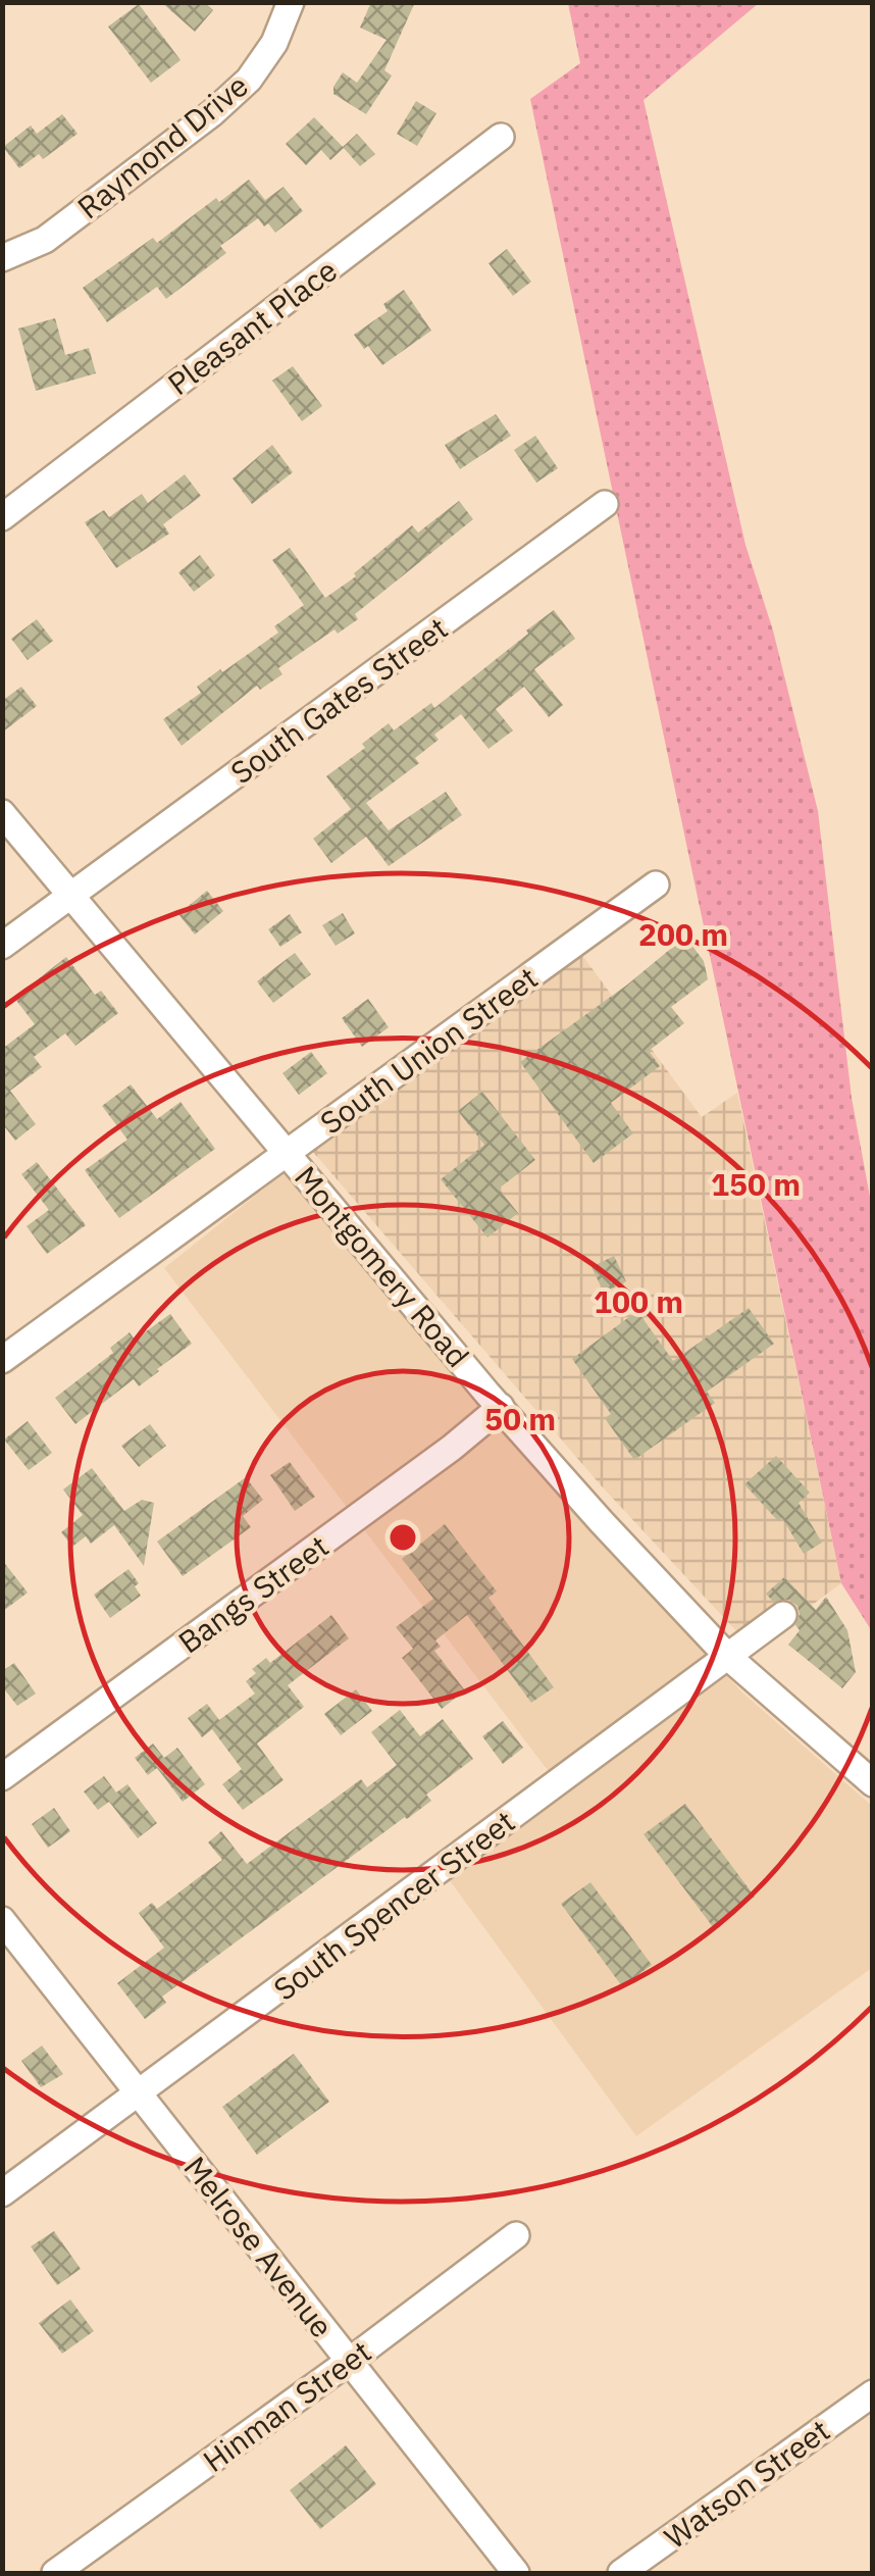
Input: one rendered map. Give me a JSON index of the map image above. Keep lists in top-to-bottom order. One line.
{"streets":{"street":["Raymond Drive","Pleasant Place","South Gates Street","South Union Street","Montgomery Road","Bangs Street","South Spencer Street","Melrose Avenue","Hinman Street","Watson Street"]},"crossings":[["South Gates Street","Montgomery Road"],["South Union Street","Montgomery Road"],["Montgomery Road","Bangs Street"],["Montgomery Road","South Spencer Street"],["South Spencer Street","Melrose Avenue"],["Melrose Avenue","Hinman Street"]],"rings":["200 m","150 m","100 m","50 m"]}
